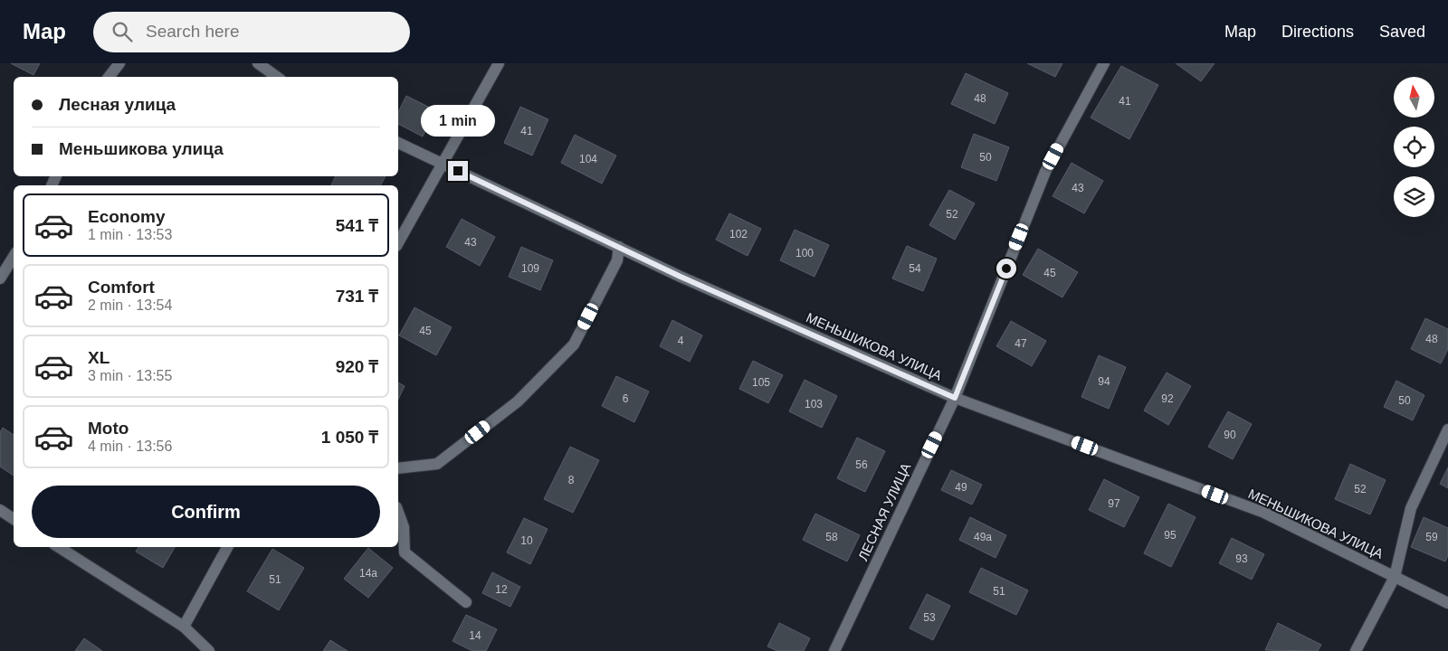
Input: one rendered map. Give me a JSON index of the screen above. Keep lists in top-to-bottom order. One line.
{"streets":{"street":["МЕНЬШИКОВА УЛИЦА","ЛЕСНАЯ УЛИЦА"]},"crossings":[["МЕНЬШИКОВА УЛИЦА","ЛЕСНАЯ УЛИЦА"]],"house_numbers":["48","41","41","50","104","43","52","102","43","100","109","54","45","45","48","4","47","94","105","6","92","50","103","90","56","8","49","52","97","95","58","49а","59","10","93","14а","51","12","51","53","14"],"north":"top","page":{"header":"Map","search":"Search here","nav":["Map","Directions","Saved"],"banner":["Лесная улица","Меньшикова улица"],"bubble":"1 min","list":[{"name":"Economy","note":"1 min · 13:53","value":"541 ₸"},{"name":"Comfort","note":"2 min · 13:54","value":"731 ₸"},{"name":"XL","note":"3 min · 13:55","value":"920 ₸"},{"name":"Moto","note":"4 min · 13:56","value":"1 050 ₸"}],"buttons":"Confirm"}}
